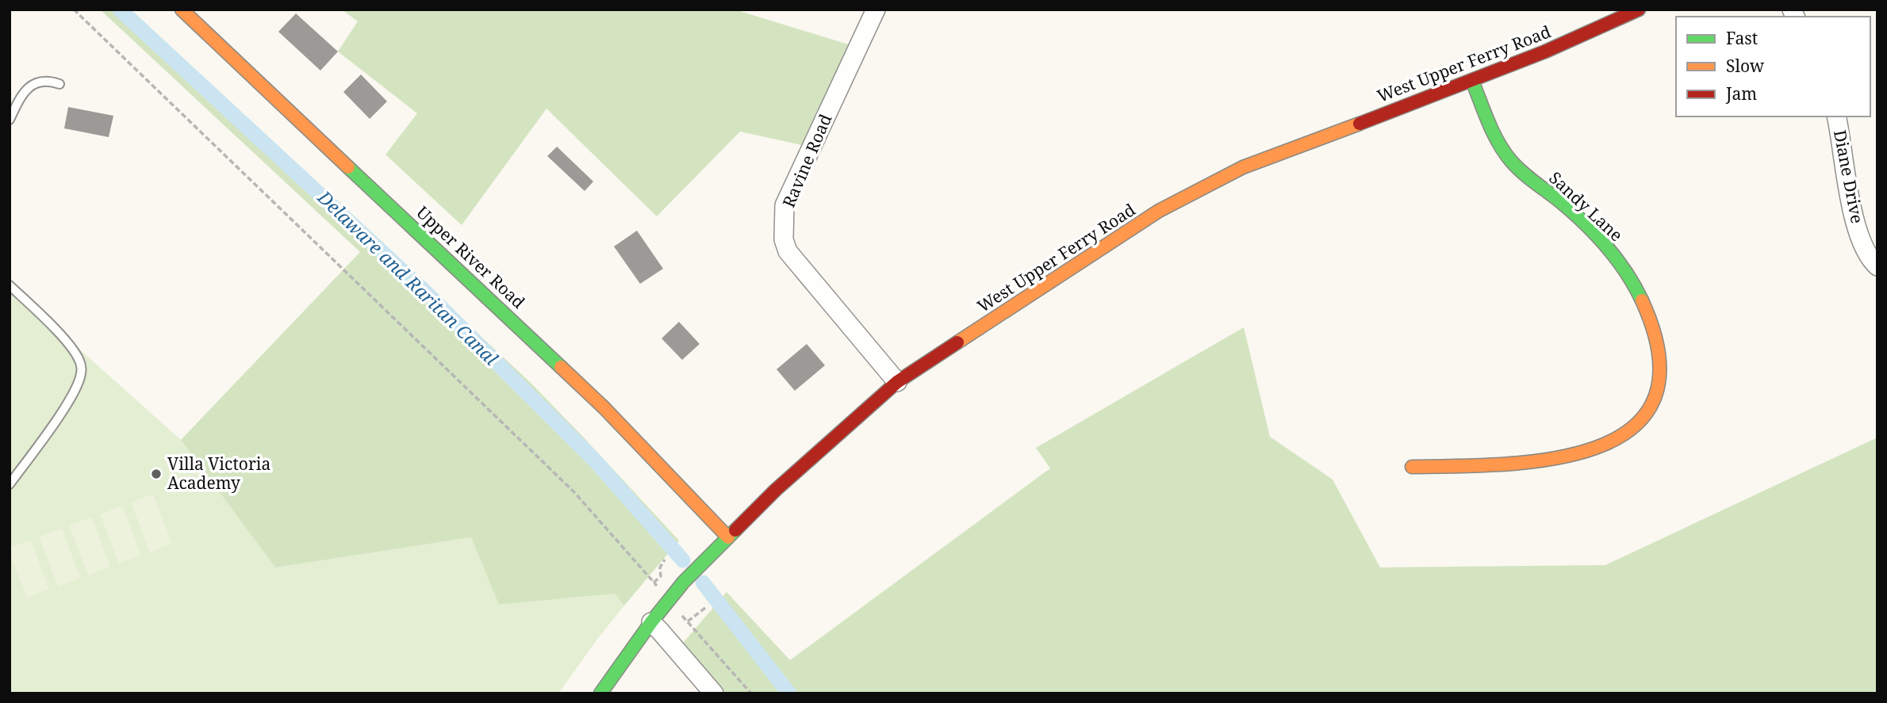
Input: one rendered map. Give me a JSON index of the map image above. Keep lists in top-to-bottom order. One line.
{"streets":{"street":["West Upper Ferry Road","Ravine Road","Diane Drive","Sandy Lane","Upper River Road"]},"crossings":[["West Upper Ferry Road","Ravine Road"],["West Upper Ferry Road","Sandy Lane"],["West Upper Ferry Road","Upper River Road"]],"water":["Delaware and Raritan Canal"],"places":["Villa Victoria Academy"],"legend":["Fast","Slow","Jam"]}
